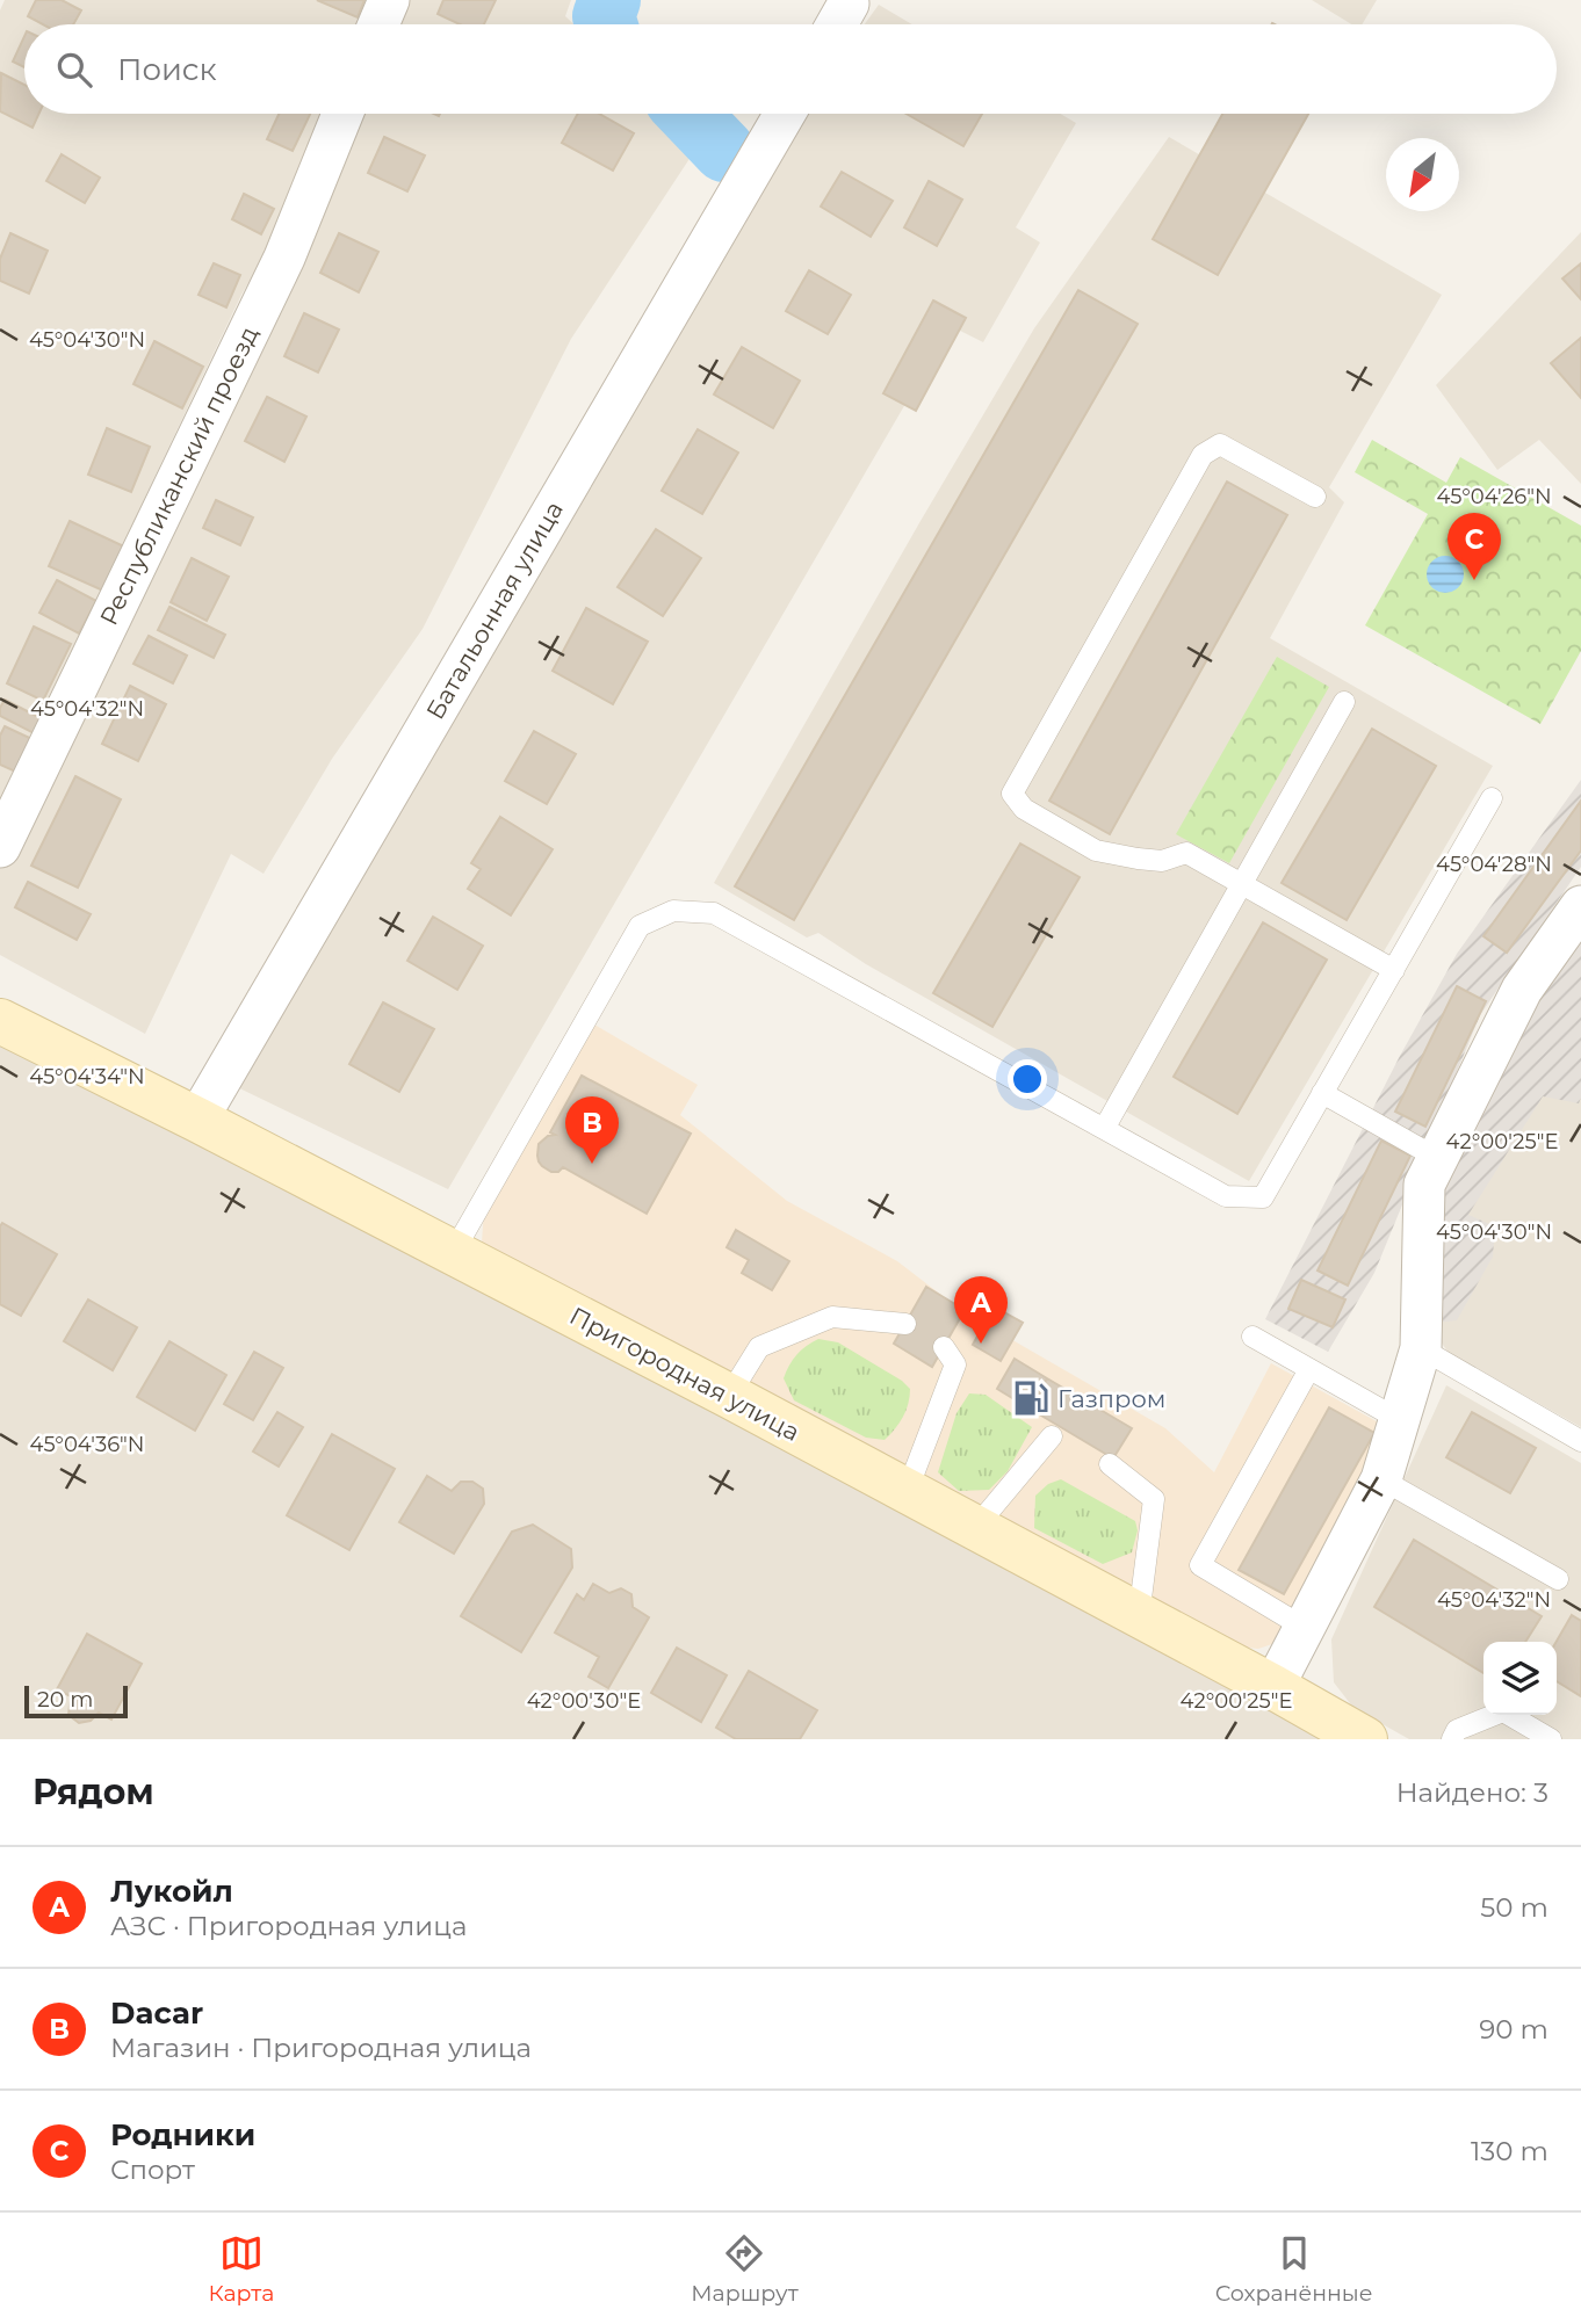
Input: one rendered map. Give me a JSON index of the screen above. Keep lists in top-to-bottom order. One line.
{"streets":{"street":["Республиканский проезд","Батальонная улица","Пригородная улица"]},"crossings":[["Батальонная улица","Пригородная улица"]],"places":{"fuel station":["Газпром"]},"scale_bar":"20 m","north":"bottom left","page":{"search":"Поиск","pins":["C","B","A"],"scale":"20 m","heading":["Рядом","Найдено: 3"],"list":[{"mark":"A","name":"Лукойл","note":"АЗС · Пригородная улица","value":"50 m"},{"mark":"B","name":"Dacar","note":"Магазин · Пригородная улица","value":"90 m"},{"mark":"C","name":"Родники","note":"Спорт","value":"130 m"}],"nav":["Карта","Маршрут","Сохранённые"]},"coordinates":["45°04'30\"N","45°04'26\"N","45°04'32\"N","45°04'28\"N","45°04'34\"N","42°00'25\"E","45°04'36\"N","42°00'30\"E"]}
